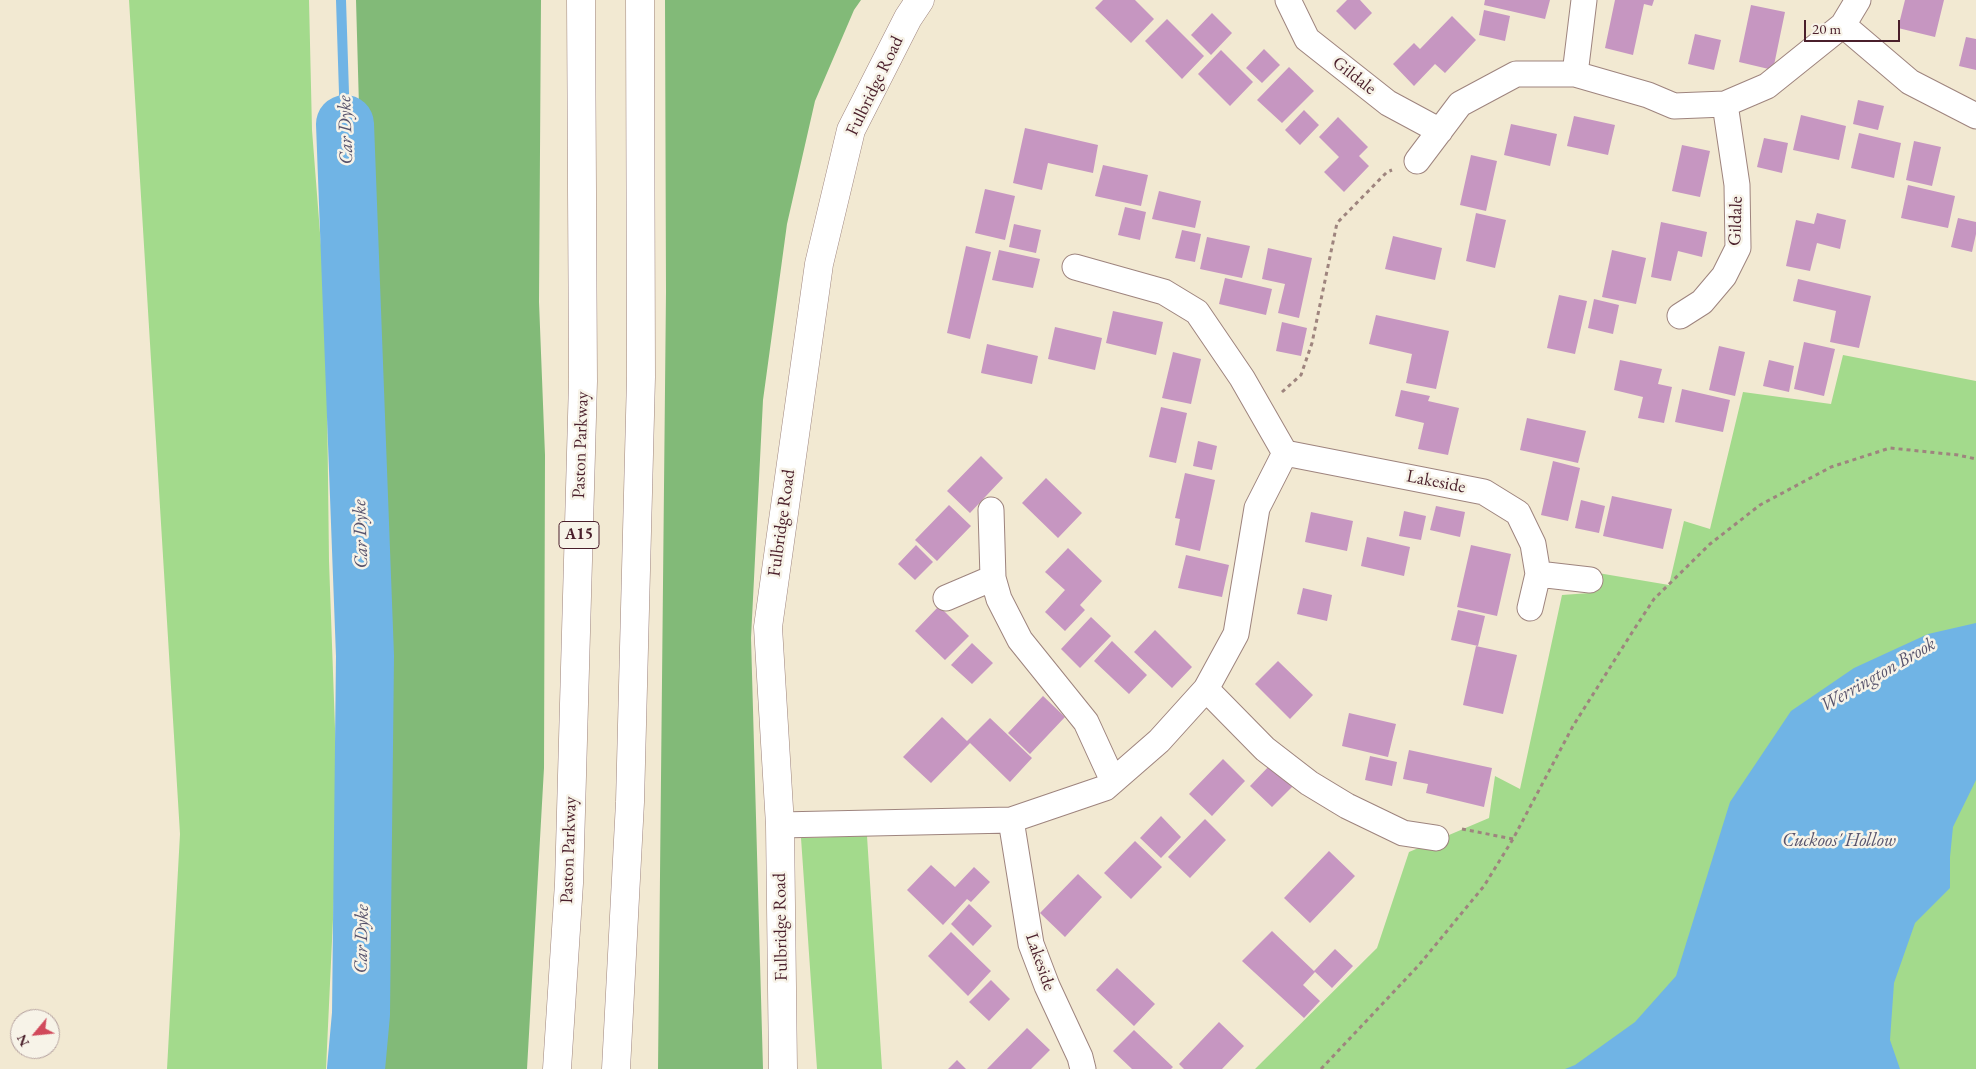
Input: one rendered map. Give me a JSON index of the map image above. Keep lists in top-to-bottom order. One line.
{"streets":{"main road":["Fulbridge Road","Paston Parkway","A15"],"street":["Gildale","Lakeside"]},"water":["Car Dyke","Werrington Brook","Cuckoos' Hollow"],"scale_bar":"20 m","north":"bottom left"}
